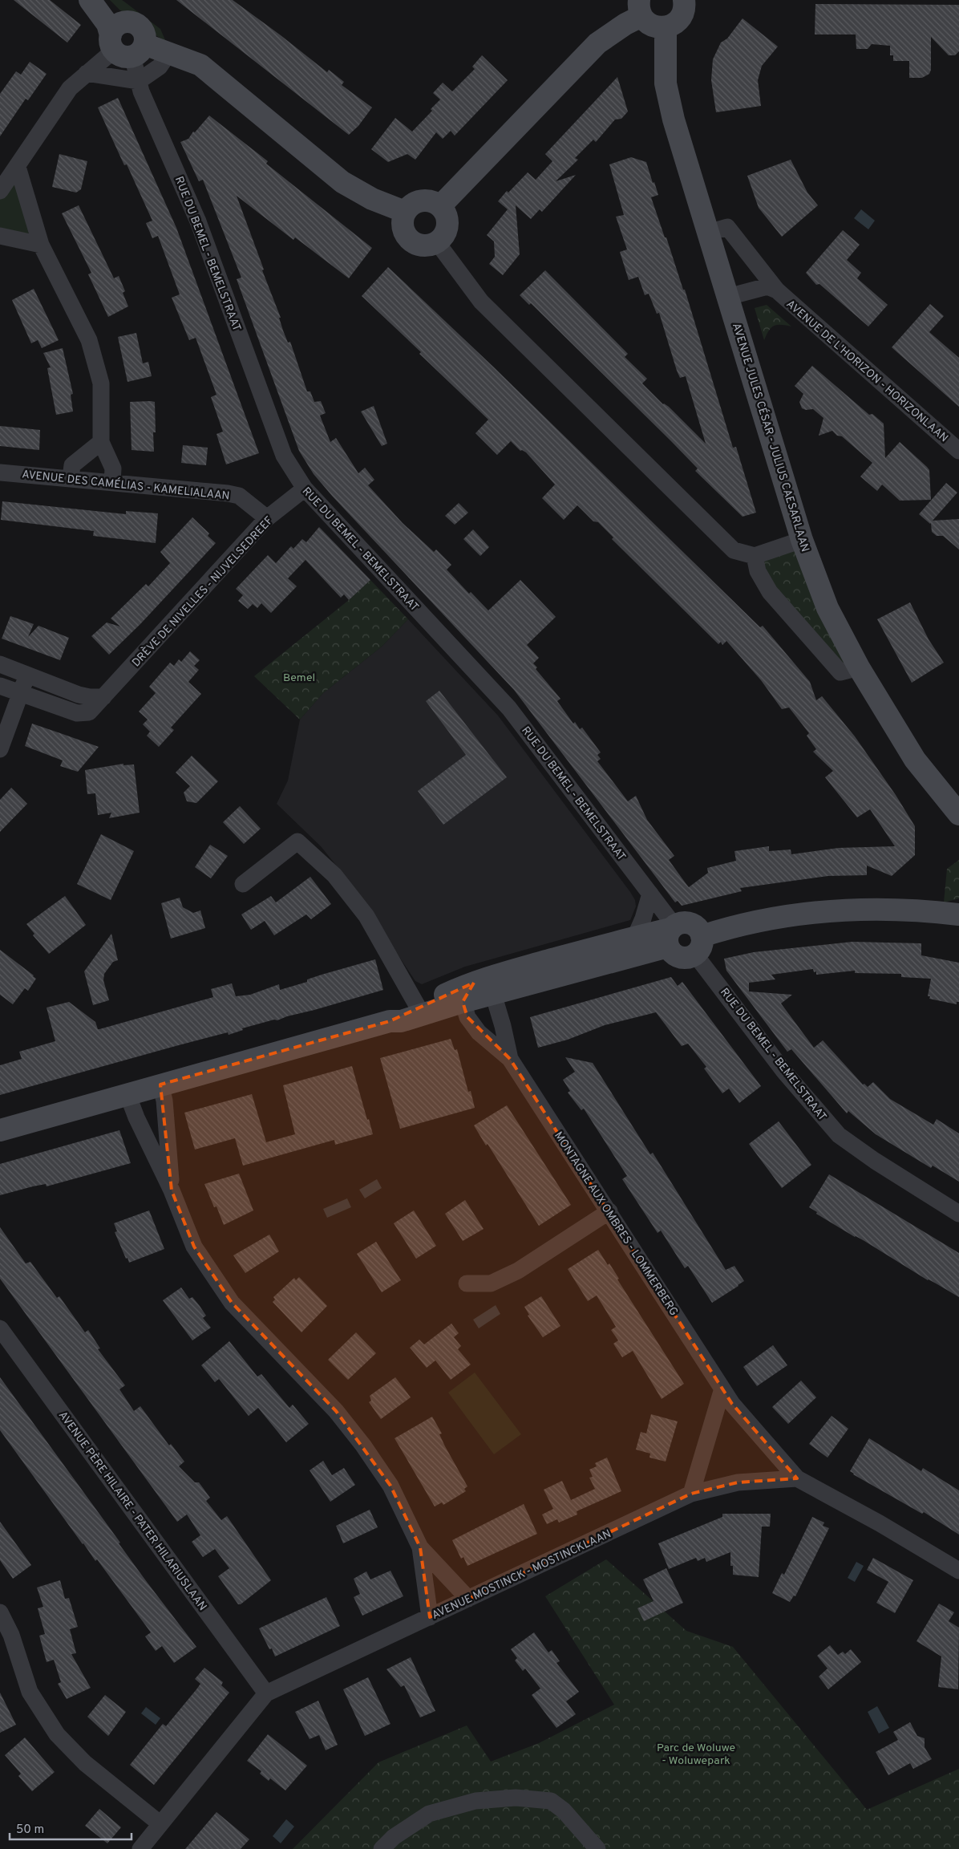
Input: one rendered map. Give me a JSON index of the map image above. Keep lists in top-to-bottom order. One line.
{"streets":{"street":["RUE DU BEMEL - BEMELSTRAAT","AVENUE DE L'HORIZON - HORIZONLAAN","AVENUE JULES CÉSAR - JULIUS CAESARLAAN","AVENUE DES CAMÉLIAS - KAMELIALAAN","DRÈVE DE NIVELLES - NIJVELSEDREEF","MONTAGNE AUX OMBRES - LOMMERBERG","AVENUE PÈRE HILAIRE - PATER HILARIUSLAAN","AVENUE MOSTINCK - MOSTINCKLAAN"]},"crossings":[["RUE DU BEMEL - BEMELSTRAAT","DRÈVE DE NIVELLES - NIJVELSEDREEF"],["AVENUE DE L'HORIZON - HORIZONLAAN","AVENUE JULES CÉSAR - JULIUS CAESARLAAN"],["AVENUE DES CAMÉLIAS - KAMELIALAAN","DRÈVE DE NIVELLES - NIJVELSEDREEF"],["MONTAGNE AUX OMBRES - LOMMERBERG","AVENUE MOSTINCK - MOSTINCKLAAN"],["AVENUE PÈRE HILAIRE - PATER HILARIUSLAAN","AVENUE MOSTINCK - MOSTINCKLAAN"]],"parks":["Bemel","Parc de Woluwe - Woluwepark"],"scale_bar":"50 m"}
